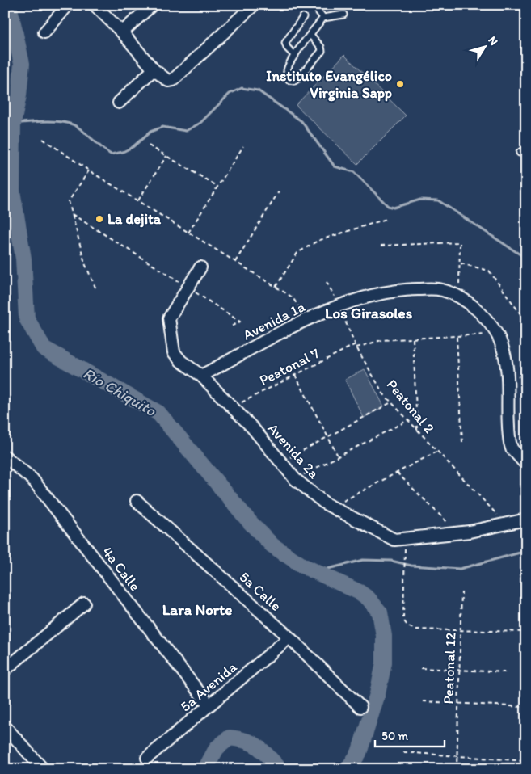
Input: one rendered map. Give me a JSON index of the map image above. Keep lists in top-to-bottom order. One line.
{"streets":{"street":["Avenida 1a","Avenida 2a","4a Calle","5a Calle","5a Avenida"],"path":["Peatonal 7","Peatonal 2","Peatonal 12"]},"crossings":[["Avenida 1a","Peatonal 2"],["Avenida 1a","Avenida 2a"],["Peatonal 7","Peatonal 2"],["Peatonal 7","Avenida 2a"],["Peatonal 2","Avenida 2a"],["4a Calle","5a Avenida"],["5a Calle","5a Avenida"]],"districts":["Los Girasoles","Lara Norte"],"water":["Río Chiquito"],"places":["Instituto Evangélico Virginia Sapp","La dejita"],"scale_bar":"50 m","north":"top right"}
